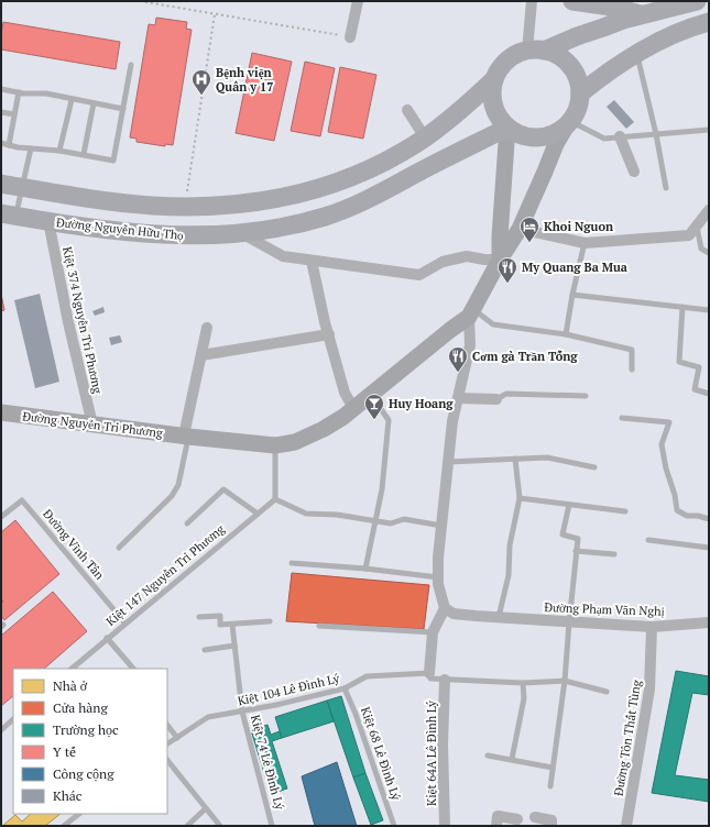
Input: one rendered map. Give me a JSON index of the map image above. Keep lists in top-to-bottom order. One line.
{"streets":{"main road":["Đường Nguyễn Hữu Thọ"],"street":["Kiệt 374 Nguyễn Tri Phương","Đường Nguyễn Tri Phương","Đường Phạm Văn Nghị","Đường Tôn Thất Tùng","Kiệt 64A Lê Đình Lý"],"lane":["Đường Vĩnh Tân","Kiệt 147 Nguyễn Tri Phương","Kiệt 104 Lê Đình Lý","Kiệt 68 Lê Đình Lý","Kiệt 74 Lê Đình Lý"]},"crossings":[["Đường Nguyễn Hữu Thọ","Kiệt 374 Nguyễn Tri Phương"],["Đường Nguyễn Hữu Thọ","Đường Nguyễn Tri Phương"],["Kiệt 374 Nguyễn Tri Phương","Đường Nguyễn Tri Phương"],["Đường Vĩnh Tân","Kiệt 147 Nguyễn Tri Phương"],["Đường Phạm Văn Nghị","Đường Tôn Thất Tùng"],["Kiệt 104 Lê Đình Lý","Kiệt 68 Lê Đình Lý"],["Kiệt 104 Lê Đình Lý","Kiệt 64A Lê Đình Lý"],["Kiệt 104 Lê Đình Lý","Kiệt 74 Lê Đình Lý"]],"places":{"hospital":["Bệnh viện Quân y 17"],"hotel":["Khoi Nguon"],"restaurant":["My Quang Ba Mua","Cơm gà Trần Tống"],"bar":["Huy Hoang"]},"legend":["Nhà ở","Cửa hàng","Trường học","Y tế","Công cộng","Khác"]}
